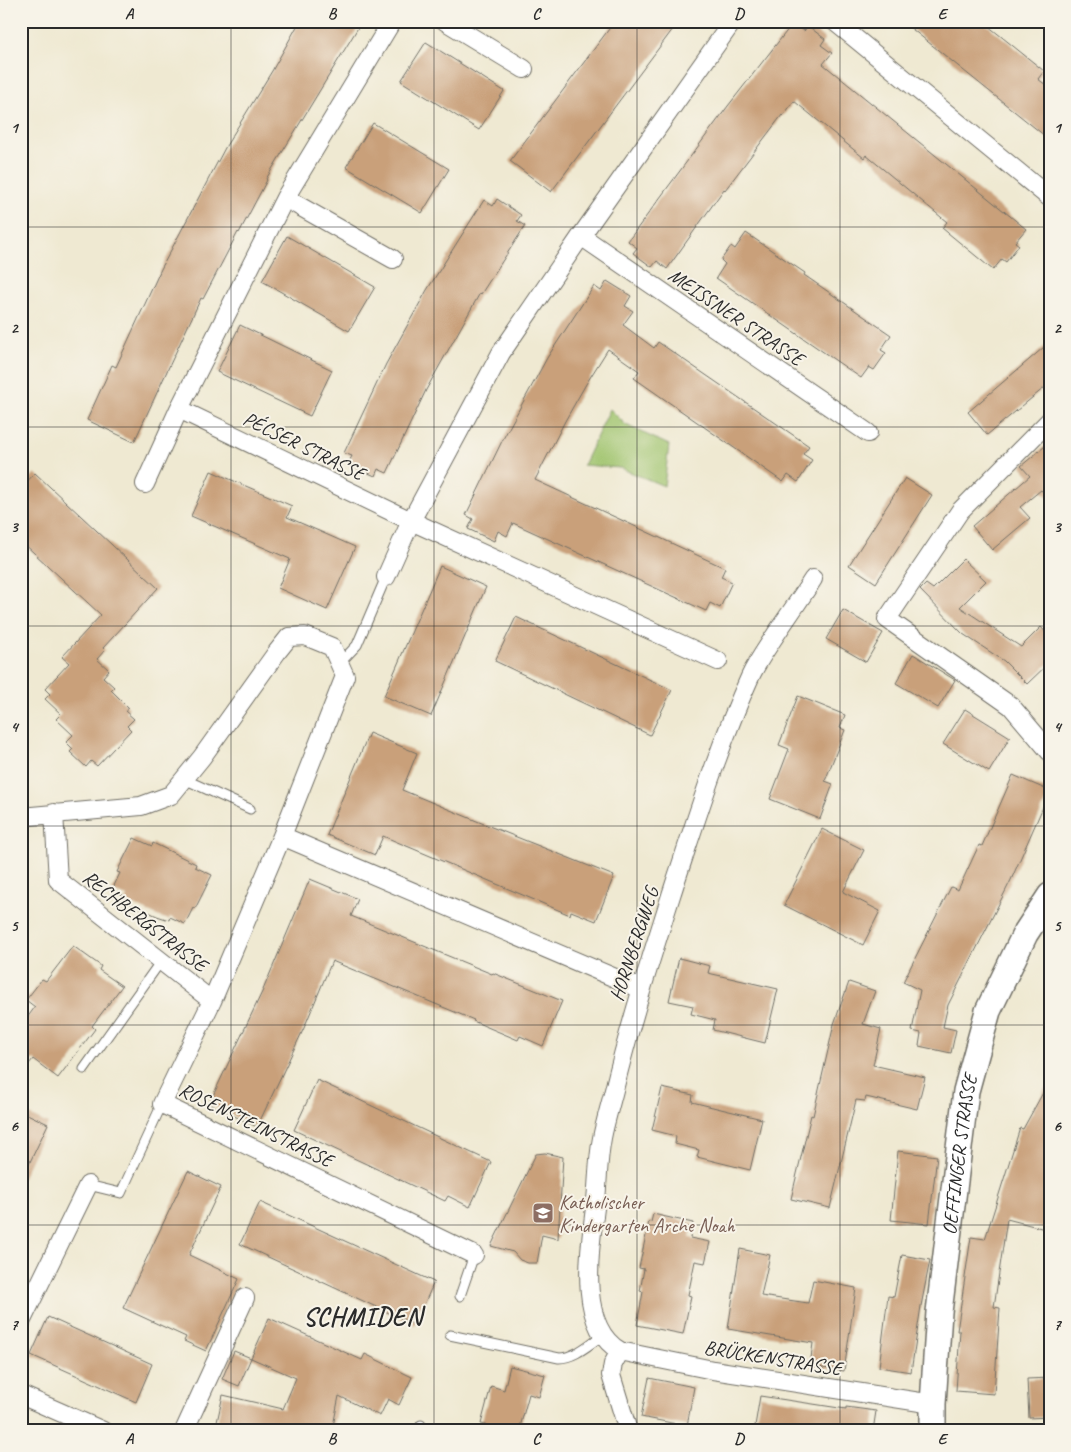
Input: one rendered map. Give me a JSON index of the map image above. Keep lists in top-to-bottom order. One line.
{"streets":{"street":["MEISSNER STRASSE","PÉCSER STRASSE","RECHBERGSTRASSE","HORNBERGWEG","ROSENSTEINSTRASSE","OEFFINGER STRASSE","BRÜCKENSTRASSE"]},"crossings":[["RECHBERGSTRASSE","ROSENSTEINSTRASSE"],["HORNBERGWEG","BRÜCKENSTRASSE"],["OEFFINGER STRASSE","BRÜCKENSTRASSE"]],"districts":["SCHMIDEN"],"places":{"school or university":["Katholischer Kindergarten Arche Noah"]},"grid":{"columns":["A","B","C","D","E"],"rows":["1","2","3","4","5","6","7"]}}
